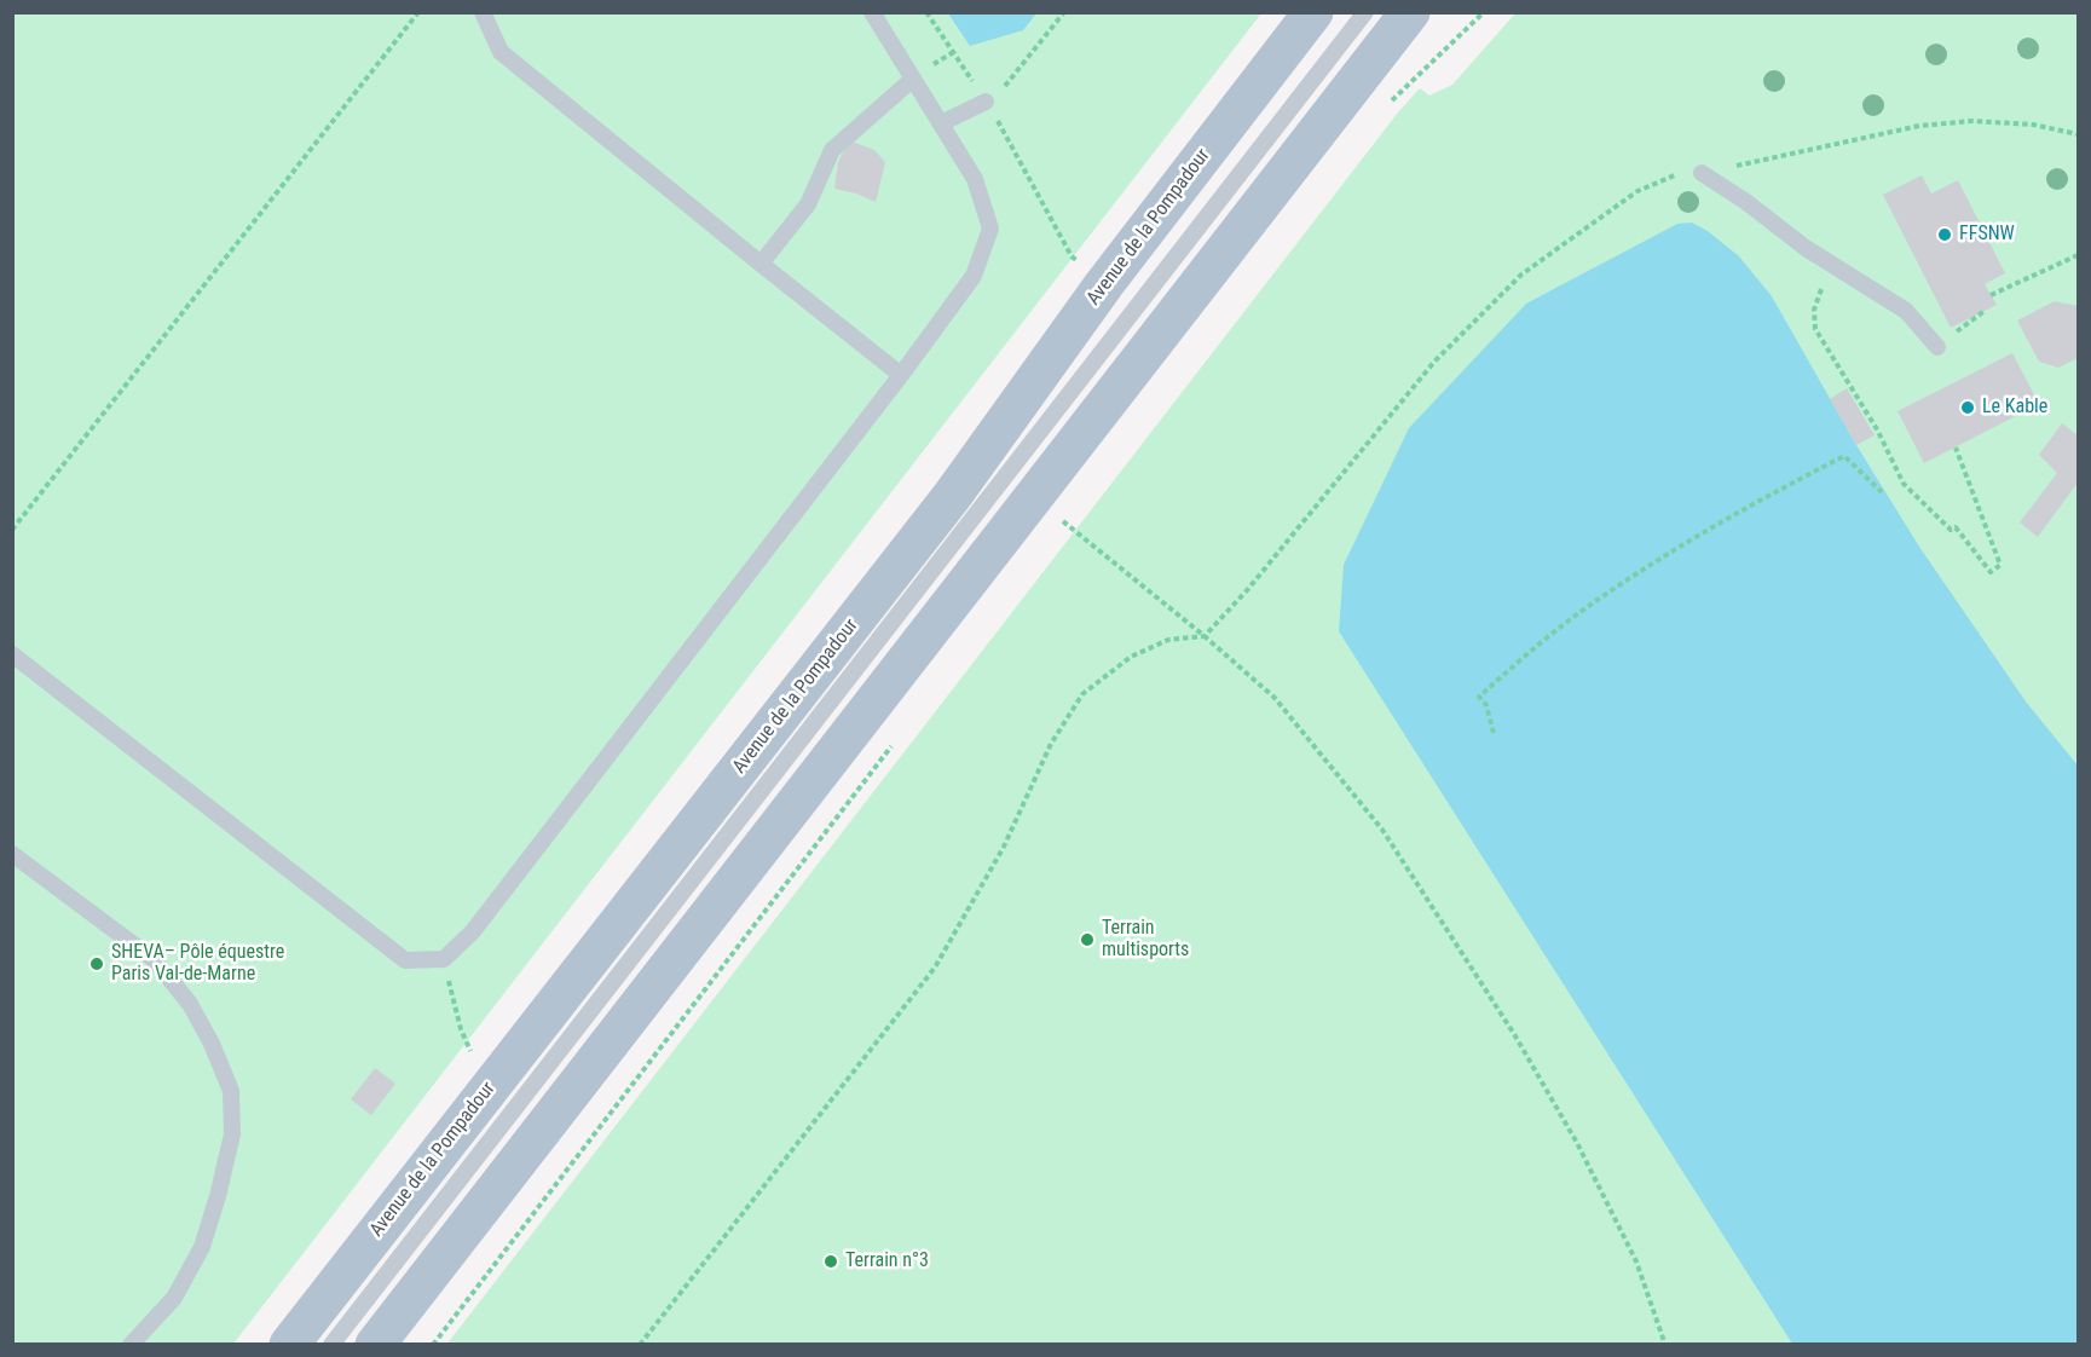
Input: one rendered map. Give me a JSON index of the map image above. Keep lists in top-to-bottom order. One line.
{"streets":{"main road":["Avenue de la Pompadour"]},"places":["FFSNW","Le Kable","Terrain multisports","SHEVA– Pôle équestre Paris Val-de-Marne","Terrain n°3"]}
